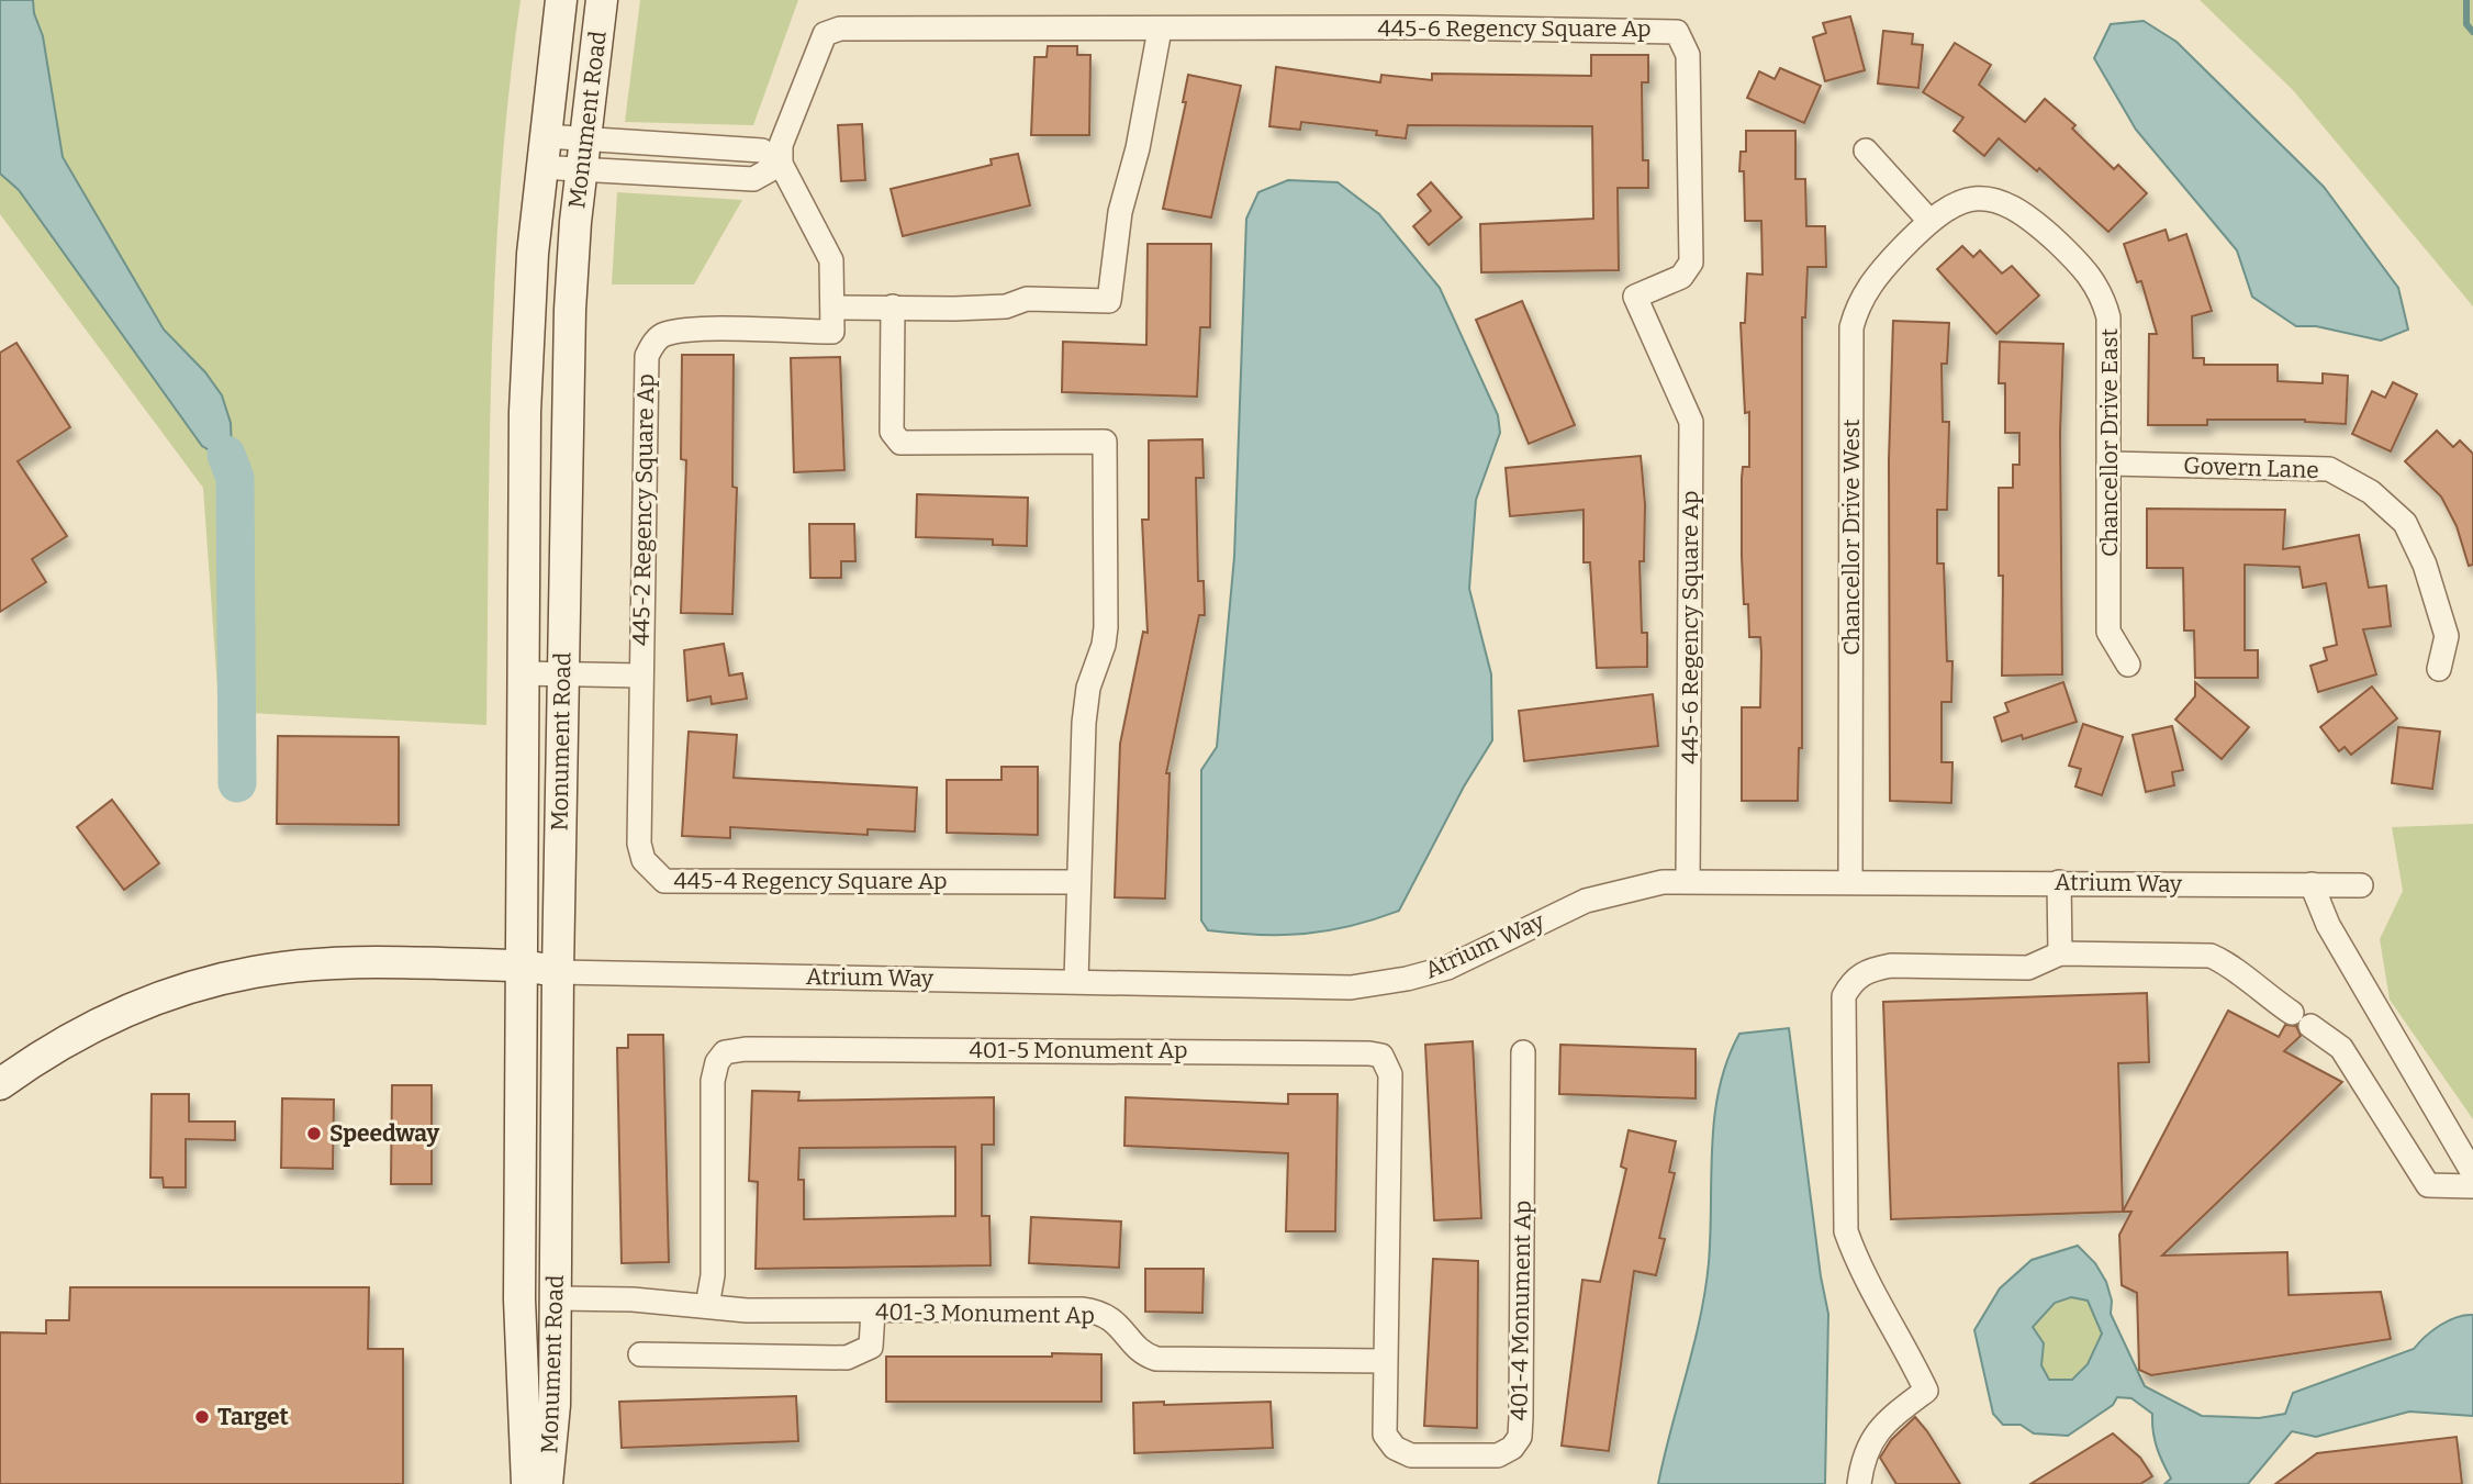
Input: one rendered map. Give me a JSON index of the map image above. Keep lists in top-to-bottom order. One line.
{"streets":{"main road":["Monument Road"],"street":["445-6 Regency Square Ap","Chancellor Drive East","Govern Lane","445-2 Regency Square Ap","Chancellor Drive West","445-4 Regency Square Ap","Atrium Way","401-5 Monument Ap","401-4 Monument Ap","401-3 Monument Ap"]},"crossings":[["445-6 Regency Square Ap","Atrium Way"],["Monument Road","Atrium Way"],["Monument Road","401-3 Monument Ap"],["Chancellor Drive East","Govern Lane"],["Chancellor Drive East","Chancellor Drive West"],["445-2 Regency Square Ap","445-4 Regency Square Ap"],["Chancellor Drive West","Atrium Way"],["401-5 Monument Ap","401-4 Monument Ap"],["401-5 Monument Ap","401-3 Monument Ap"],["401-4 Monument Ap","401-3 Monument Ap"]],"places":["Speedway","Target"]}
